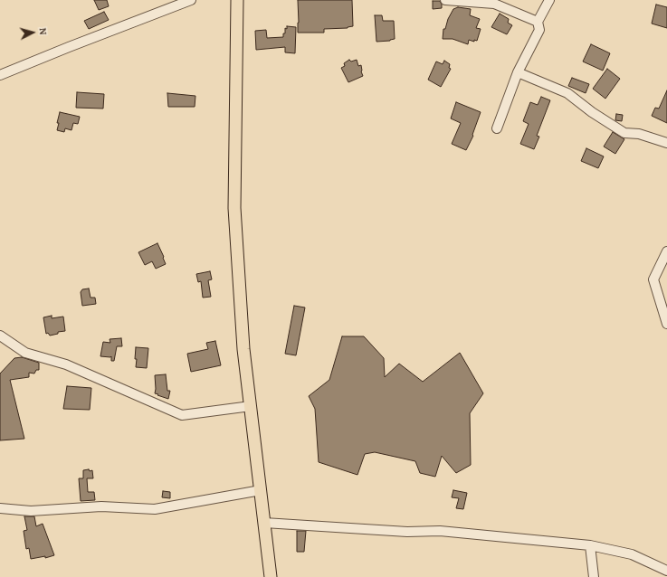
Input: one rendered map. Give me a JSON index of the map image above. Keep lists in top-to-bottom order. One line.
{"north":"right"}
